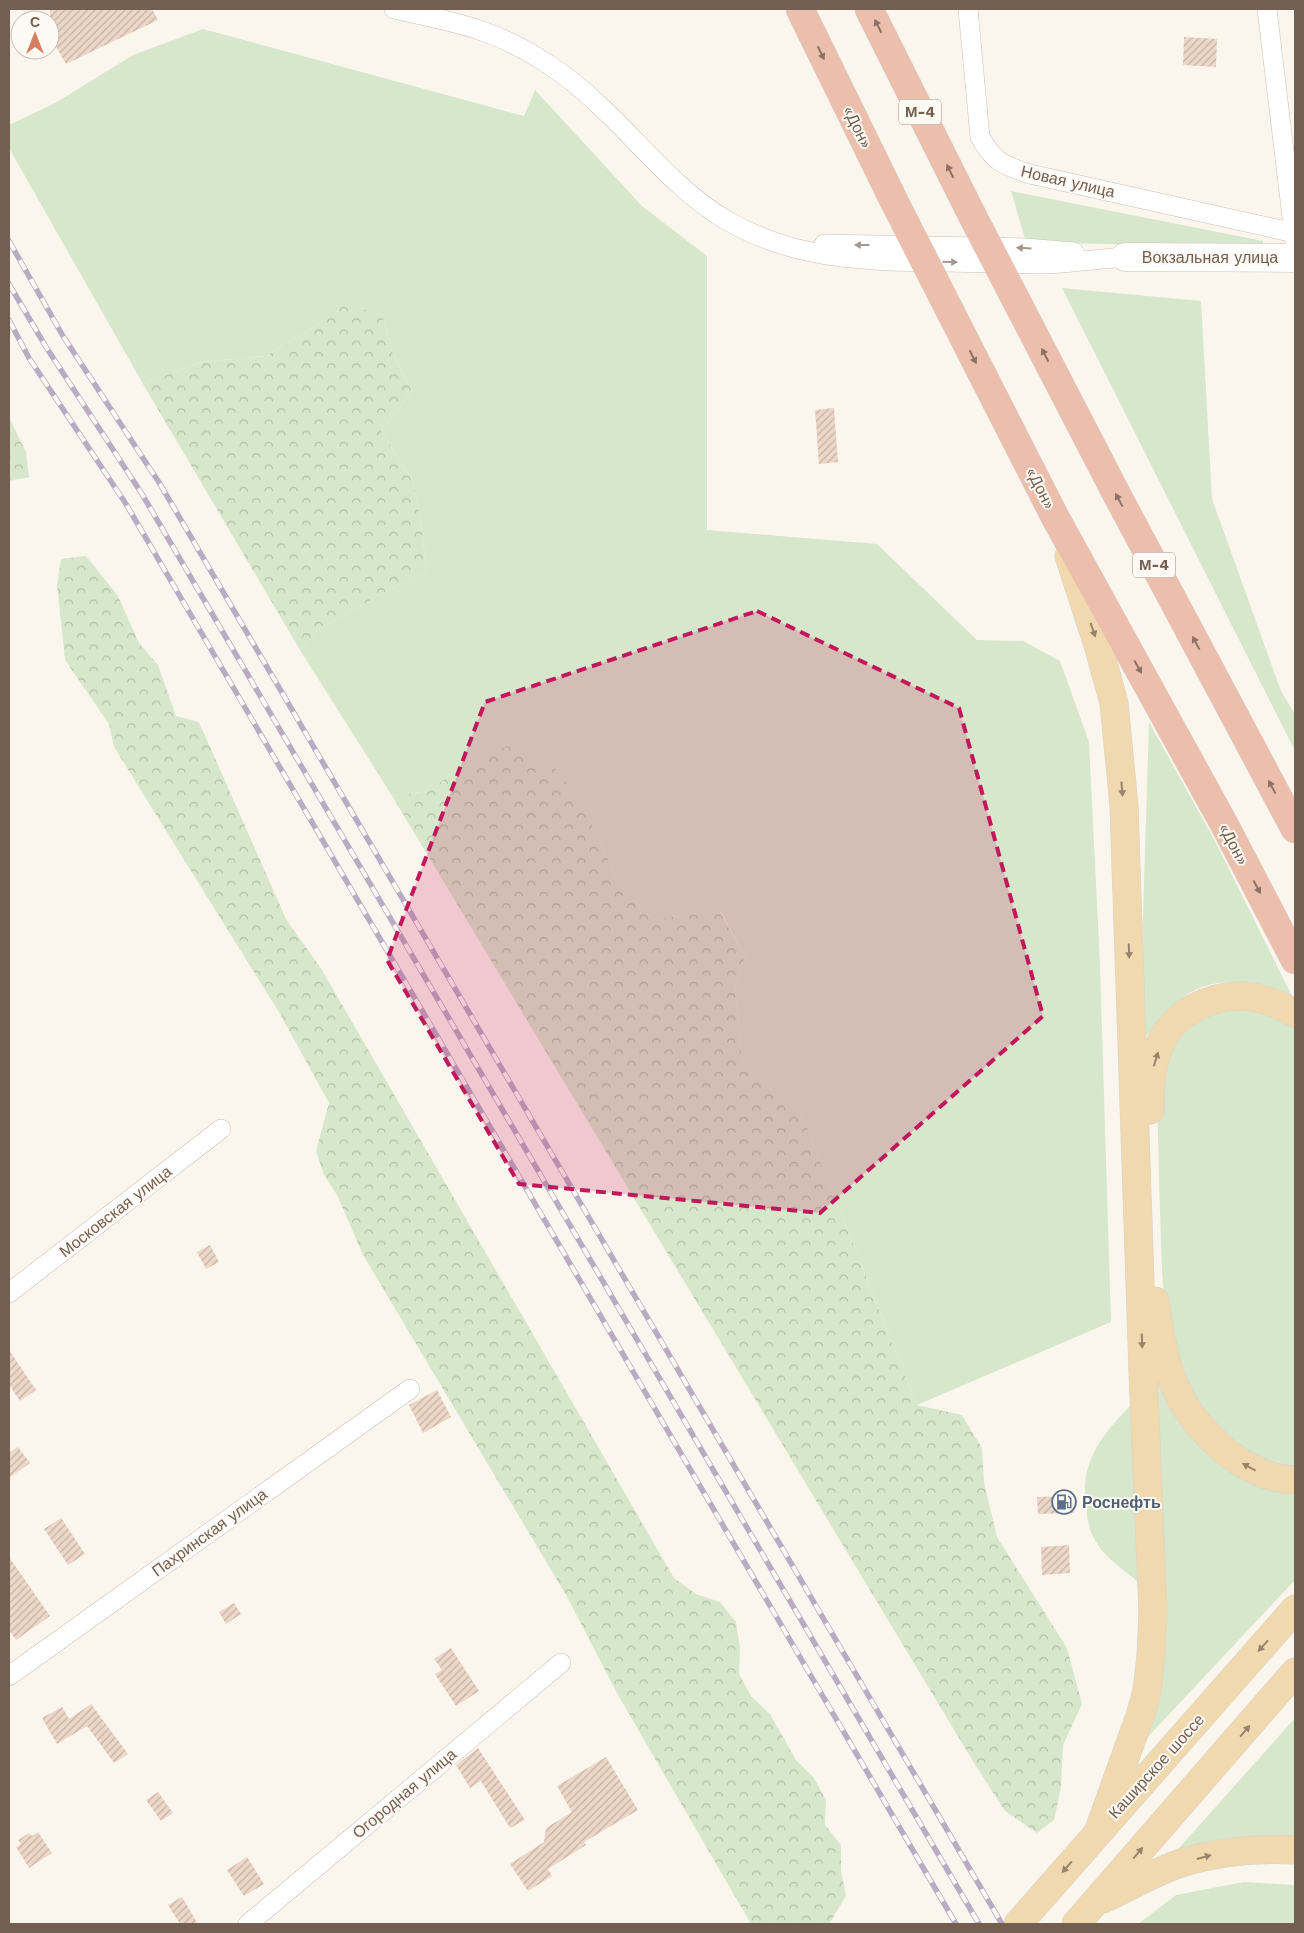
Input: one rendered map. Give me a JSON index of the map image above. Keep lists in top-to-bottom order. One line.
{"streets":{"highway":["М-4","«Дон»"],"main road":["Каширское шоссе"],"street":["Новая улица","Вокзальная улица","Московская улица","Пахринская улица","Огородная улица"]},"crossings":[["Новая улица","Вокзальная улица"]],"places":{"fuel station":["Роснефть"]},"north":"top"}
